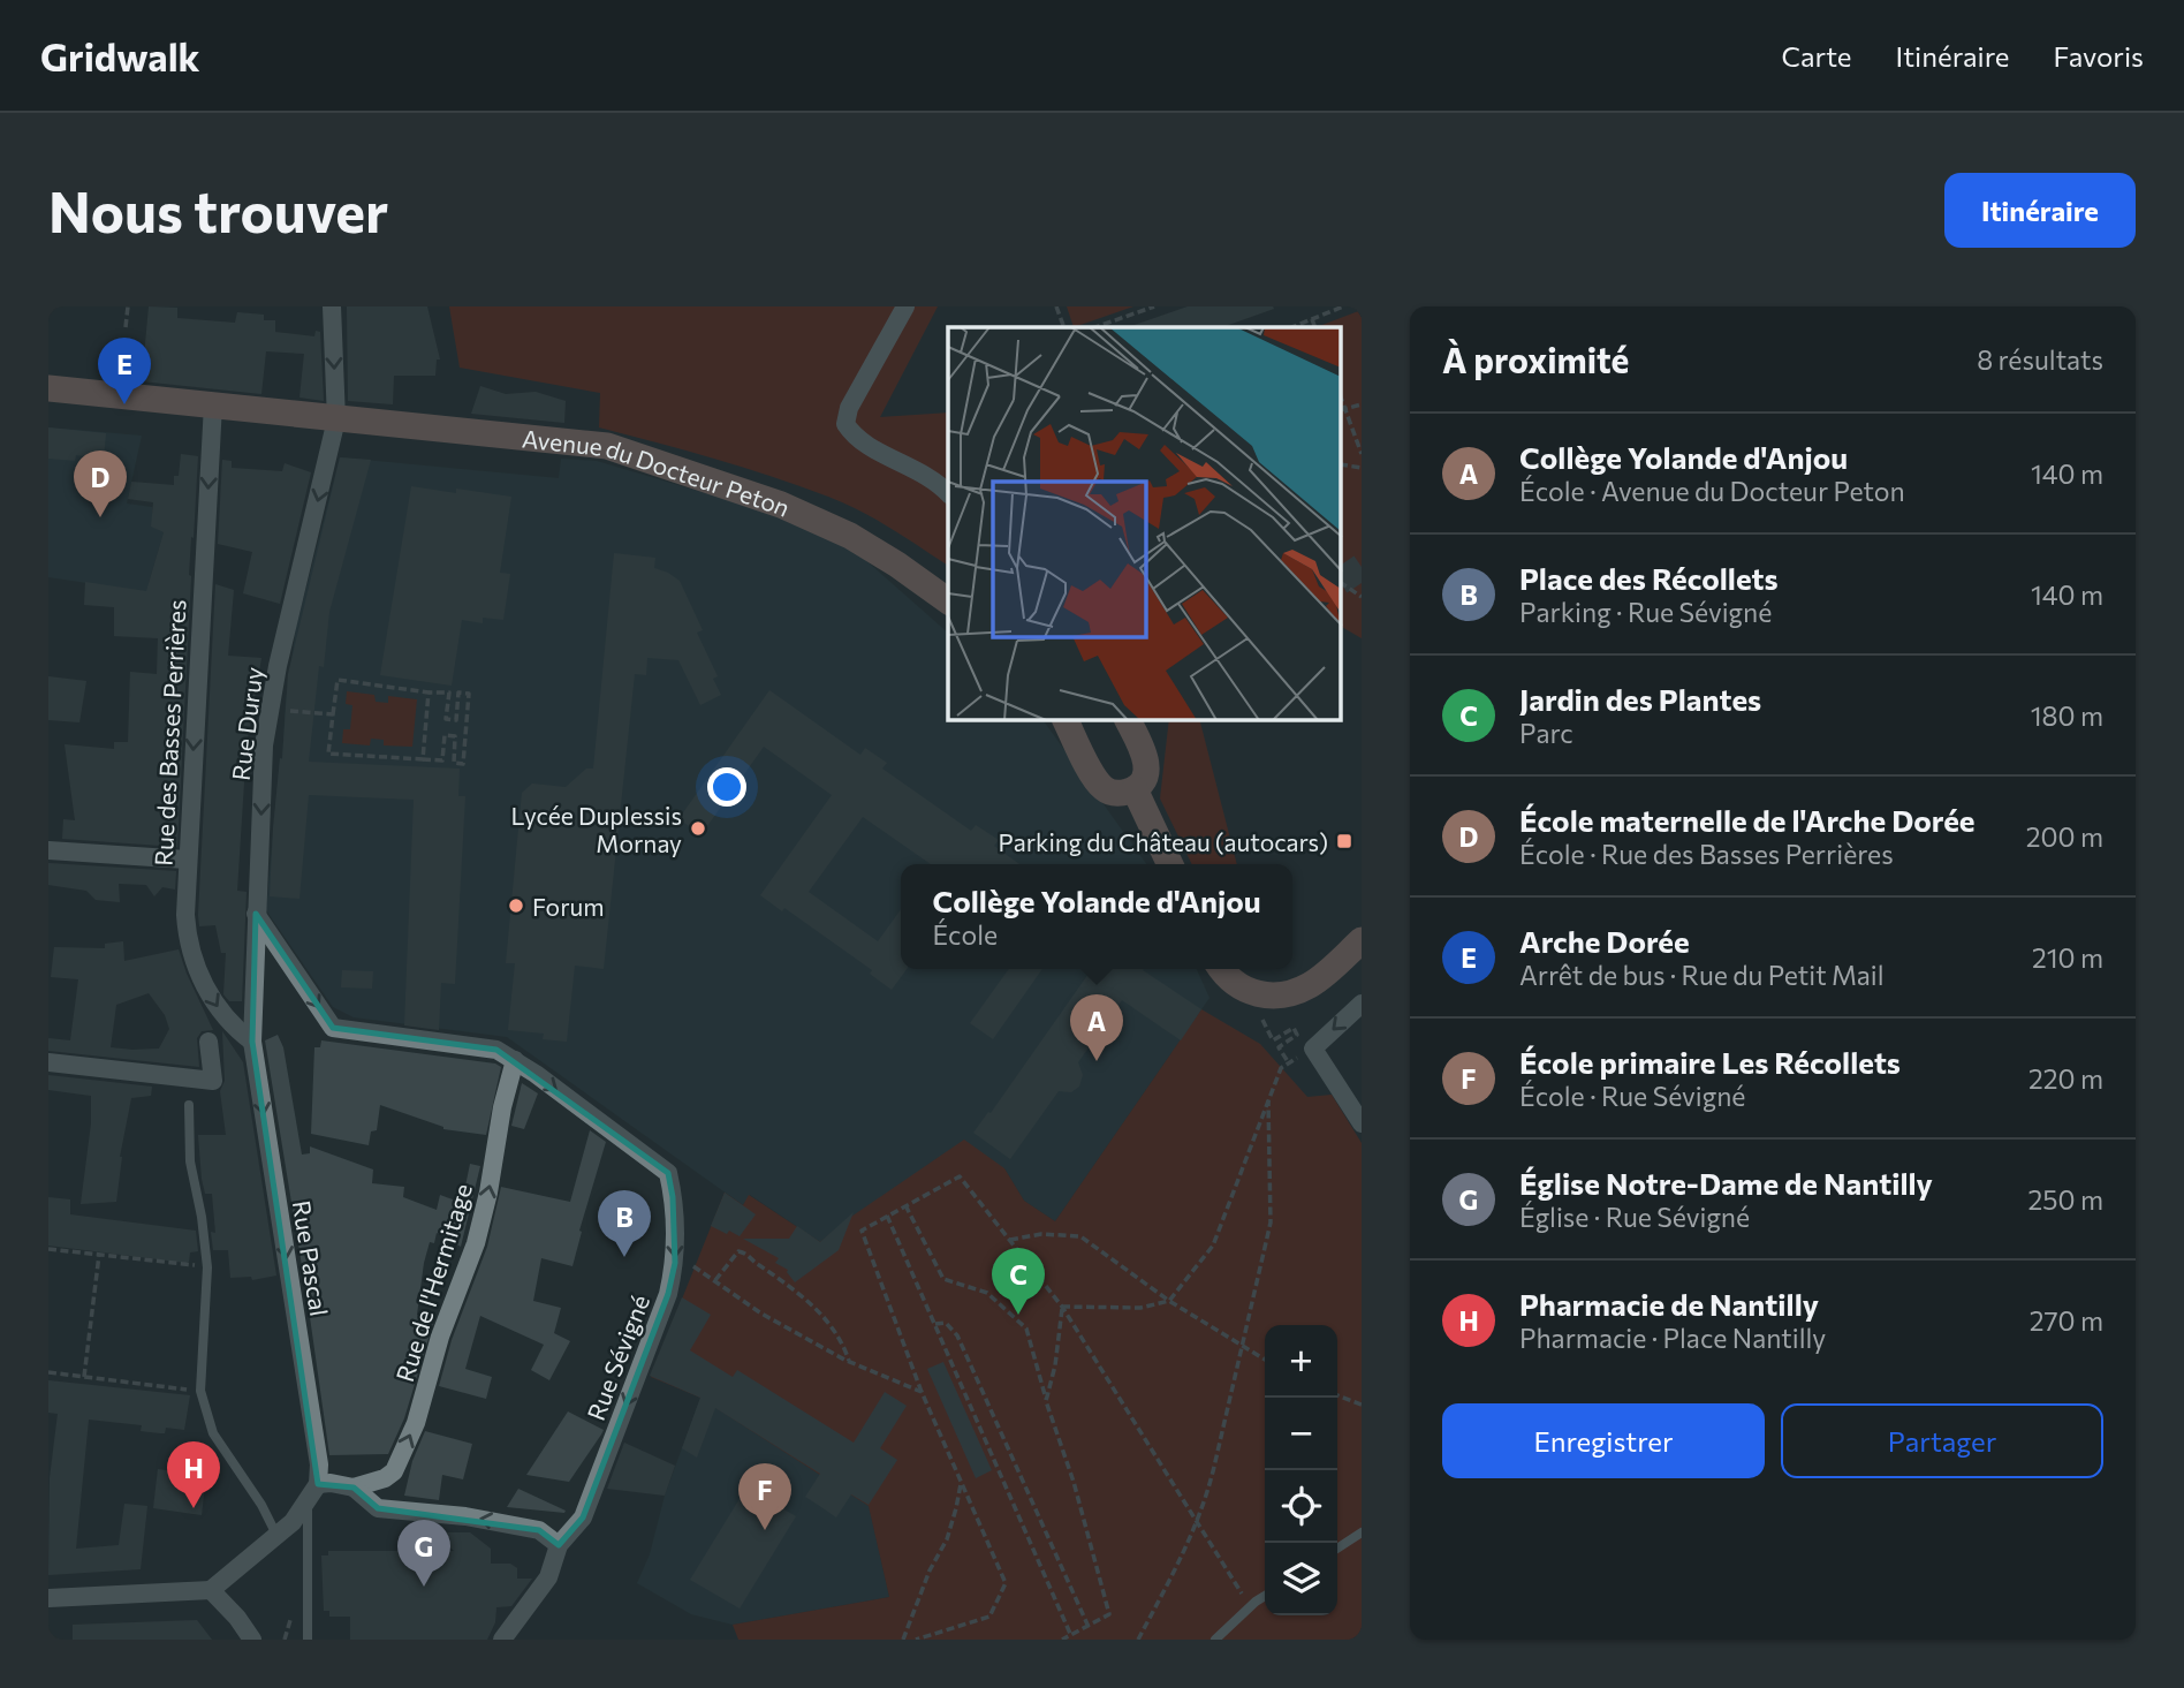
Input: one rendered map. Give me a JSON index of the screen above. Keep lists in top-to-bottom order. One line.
{"streets":{"street":["Avenue du Docteur Peton","Rue Duruy","Rue des Basses Perrières","Rue Pascal","Rue de l'Hermitage","Rue Sévigné"]},"crossings":[["Avenue du Docteur Peton","Rue Duruy"],["Avenue du Docteur Peton","Rue des Basses Perrières"],["Rue Duruy","Rue des Basses Perrières"],["Rue Duruy","Rue Pascal"],["Rue des Basses Perrières","Rue Pascal"],["Rue de l'Hermitage","Rue Sévigné"]],"one_way":["Rue Duruy","Rue des Basses Perrières","Rue Pascal","Rue de l'Hermitage","Rue Sévigné"],"places":{"other":["Lycée Duplessis Mornay","Forum"],"transit":["Parking du Château (autocars)"]},"page":{"header":"Gridwalk","nav":["Carte","Itinéraire","Favoris"],"buttons":["Itinéraire",["Enregistrer","Partager"]],"title":"Nous trouver","heading":["À proximité","8 résultats"],"pins":["E","D","A","B","C","H","F","G"],"list":[{"mark":"A","name":"Collège Yolande d'Anjou","note":"École · Avenue du Docteur Peton","value":"140 m"},{"mark":"B","name":"Place des Récollets","note":"Parking · Rue Sévigné","value":"140 m"},{"mark":"C","name":"Jardin des Plantes","note":"Parc","value":"180 m"},{"mark":"D","name":"École maternelle de l'Arche Dorée","note":"École · Rue des Basses Perrières","value":"200 m"},{"mark":"E","name":"Arche Dorée","note":"Arrêt de bus · Rue du Petit Mail","value":"210 m"},{"mark":"F","name":"École primaire Les Récollets","note":"École · Rue Sévigné","value":"220 m"},{"mark":"G","name":"Église Notre-Dame de Nantilly","note":"Église · Rue Sévigné","value":"250 m"},{"mark":"H","name":"Pharmacie de Nantilly","note":"Pharmacie · Place Nantilly","value":"270 m"}],"popup":["Collège Yolande d'Anjou","École"],"map_buttons":["+","−"]}}
